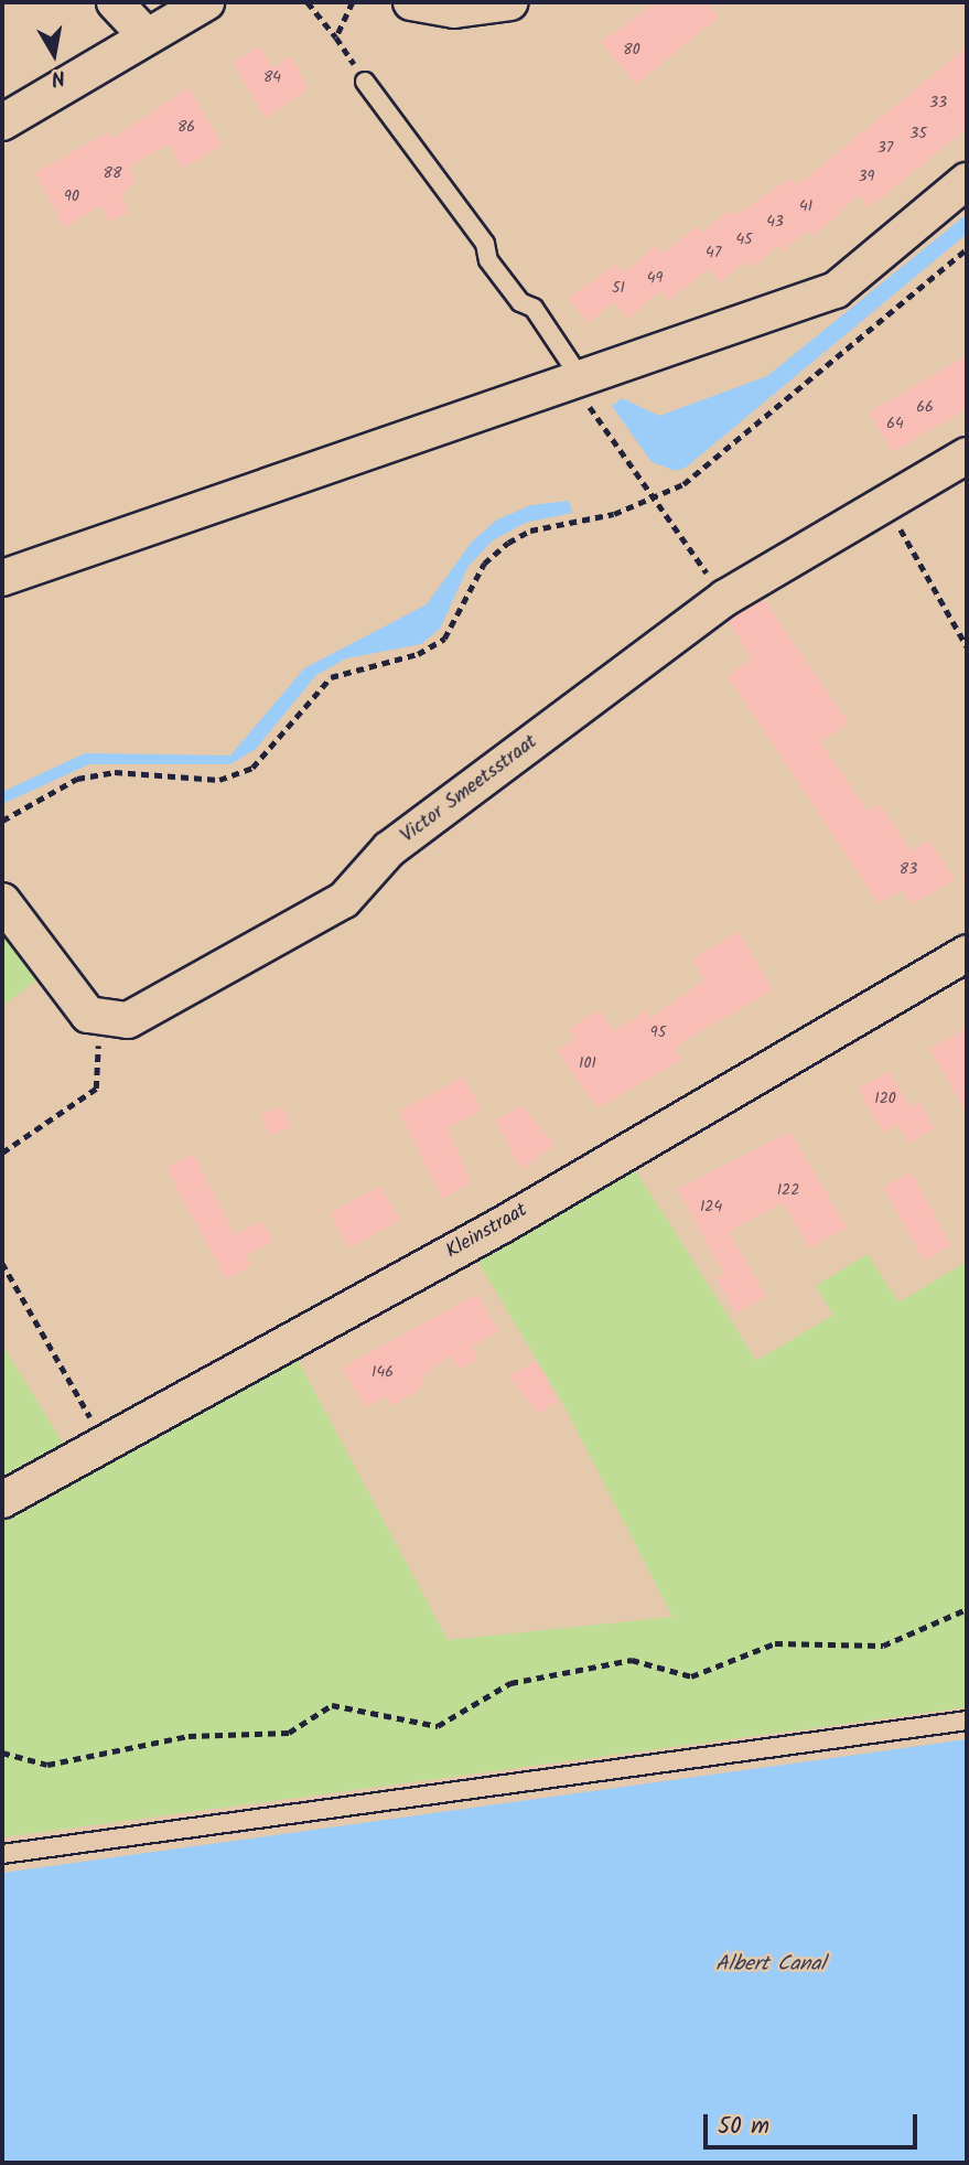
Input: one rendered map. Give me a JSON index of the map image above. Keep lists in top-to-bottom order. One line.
{"streets":{"street":["Victor Smeetsstraat","Kleinstraat"]},"water":["Albert Canal"],"house_numbers":["80","84","33","86","35","37","88","39","90","41","43","45","47","49","51","66","64","83","95","101","120","122","124","146"],"scale_bar":"50 m","north":"bottom"}
